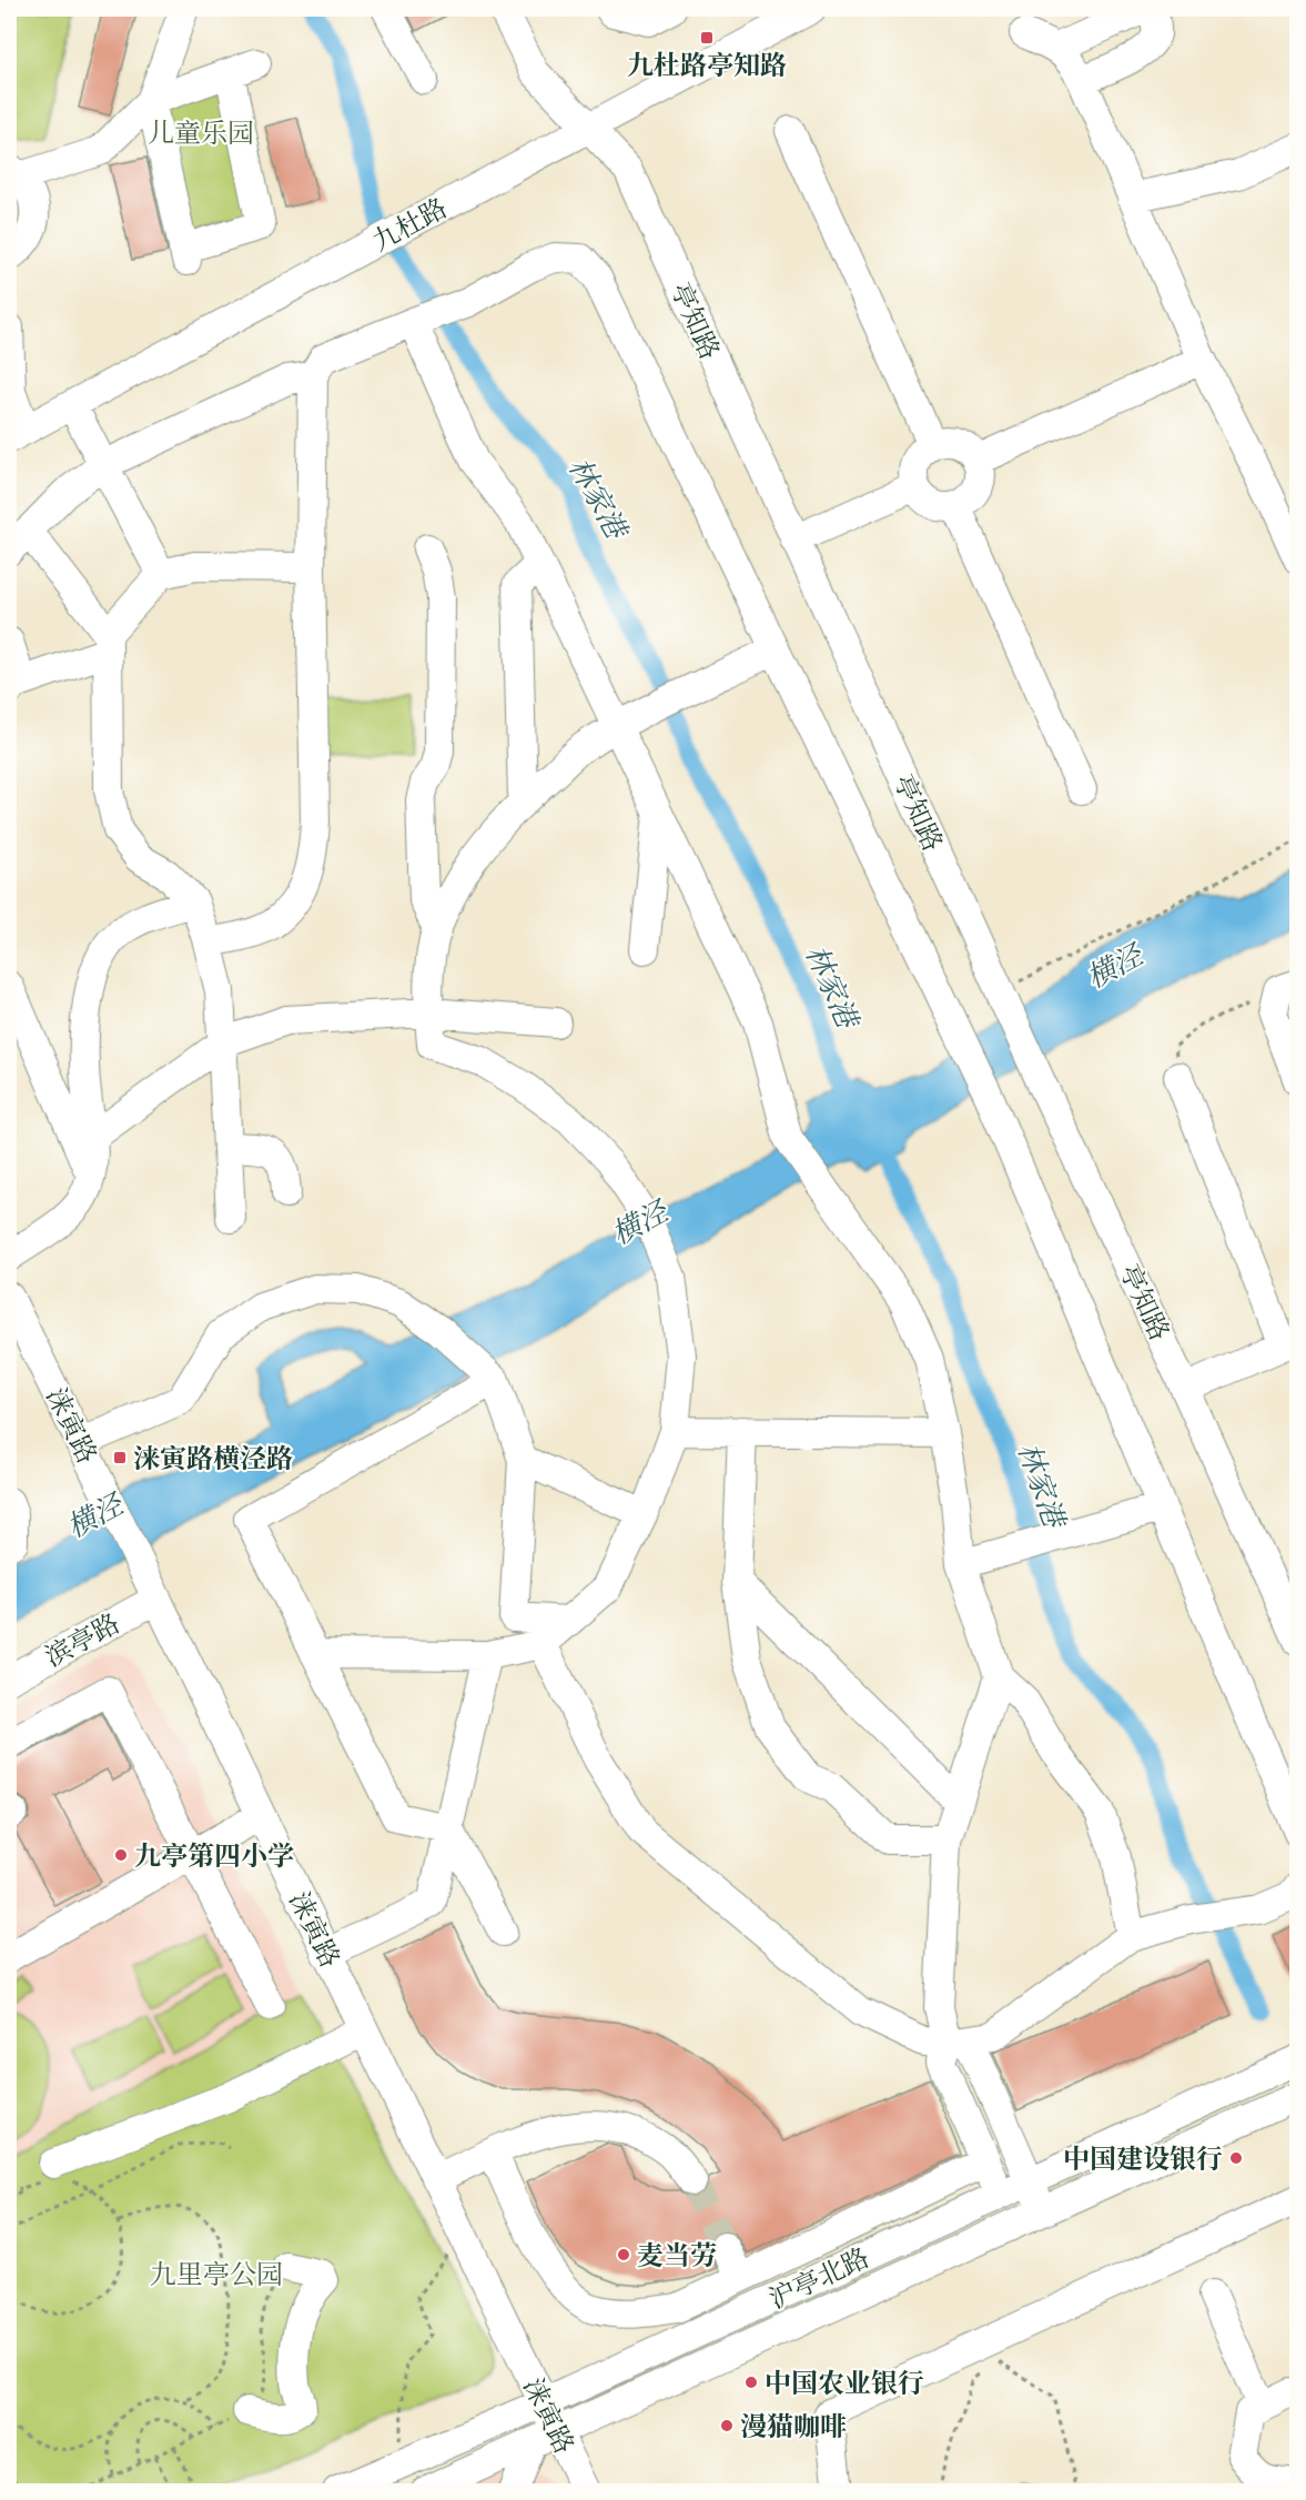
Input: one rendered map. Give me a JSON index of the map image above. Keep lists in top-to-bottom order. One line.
{"streets":{"street":["九杜路","亭知路","涞寅路","滨亭路","沪亭北路"]},"crossings":[["九杜路","亭知路"],["涞寅路","滨亭路"],["涞寅路","沪亭北路"]],"water":["林家港","横泾"],"parks":["儿童乐园","九里亭公园"],"places":{"transit":["九杜路亭知路","涞寅路横泾路"],"other":["九亭第四小学","中国建设银行","麦当劳","中国农业银行","漫猫咖啡"]}}
